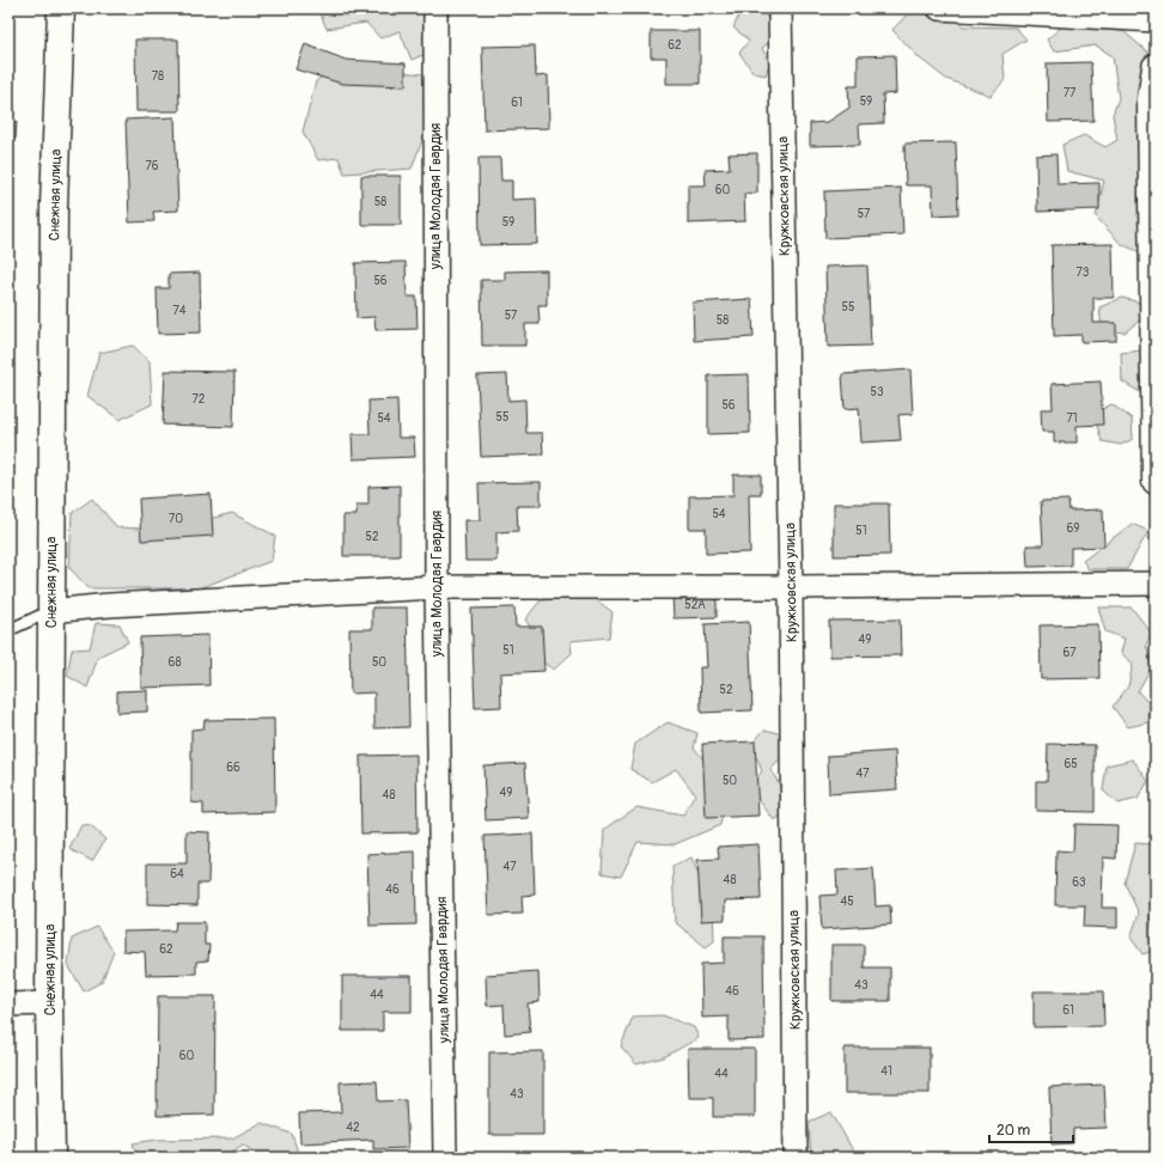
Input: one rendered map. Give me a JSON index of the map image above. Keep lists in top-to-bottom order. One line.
{"streets":{"street":["Снежная улица","улица Молодая Гвардия","Кружковская улица"]},"house_numbers":["62","78","77","59","61","76","60","58","57","59","73","56","55","74","57","58","53","72","56","55","54","71","54","70","69","51","52","52А","49","51","67","68","50","52","65","66","47","50","49","48","47","64","48","63","46","45","62","43","46","44","61","60","41","44","43","42"],"scale_bar":"20 m"}
